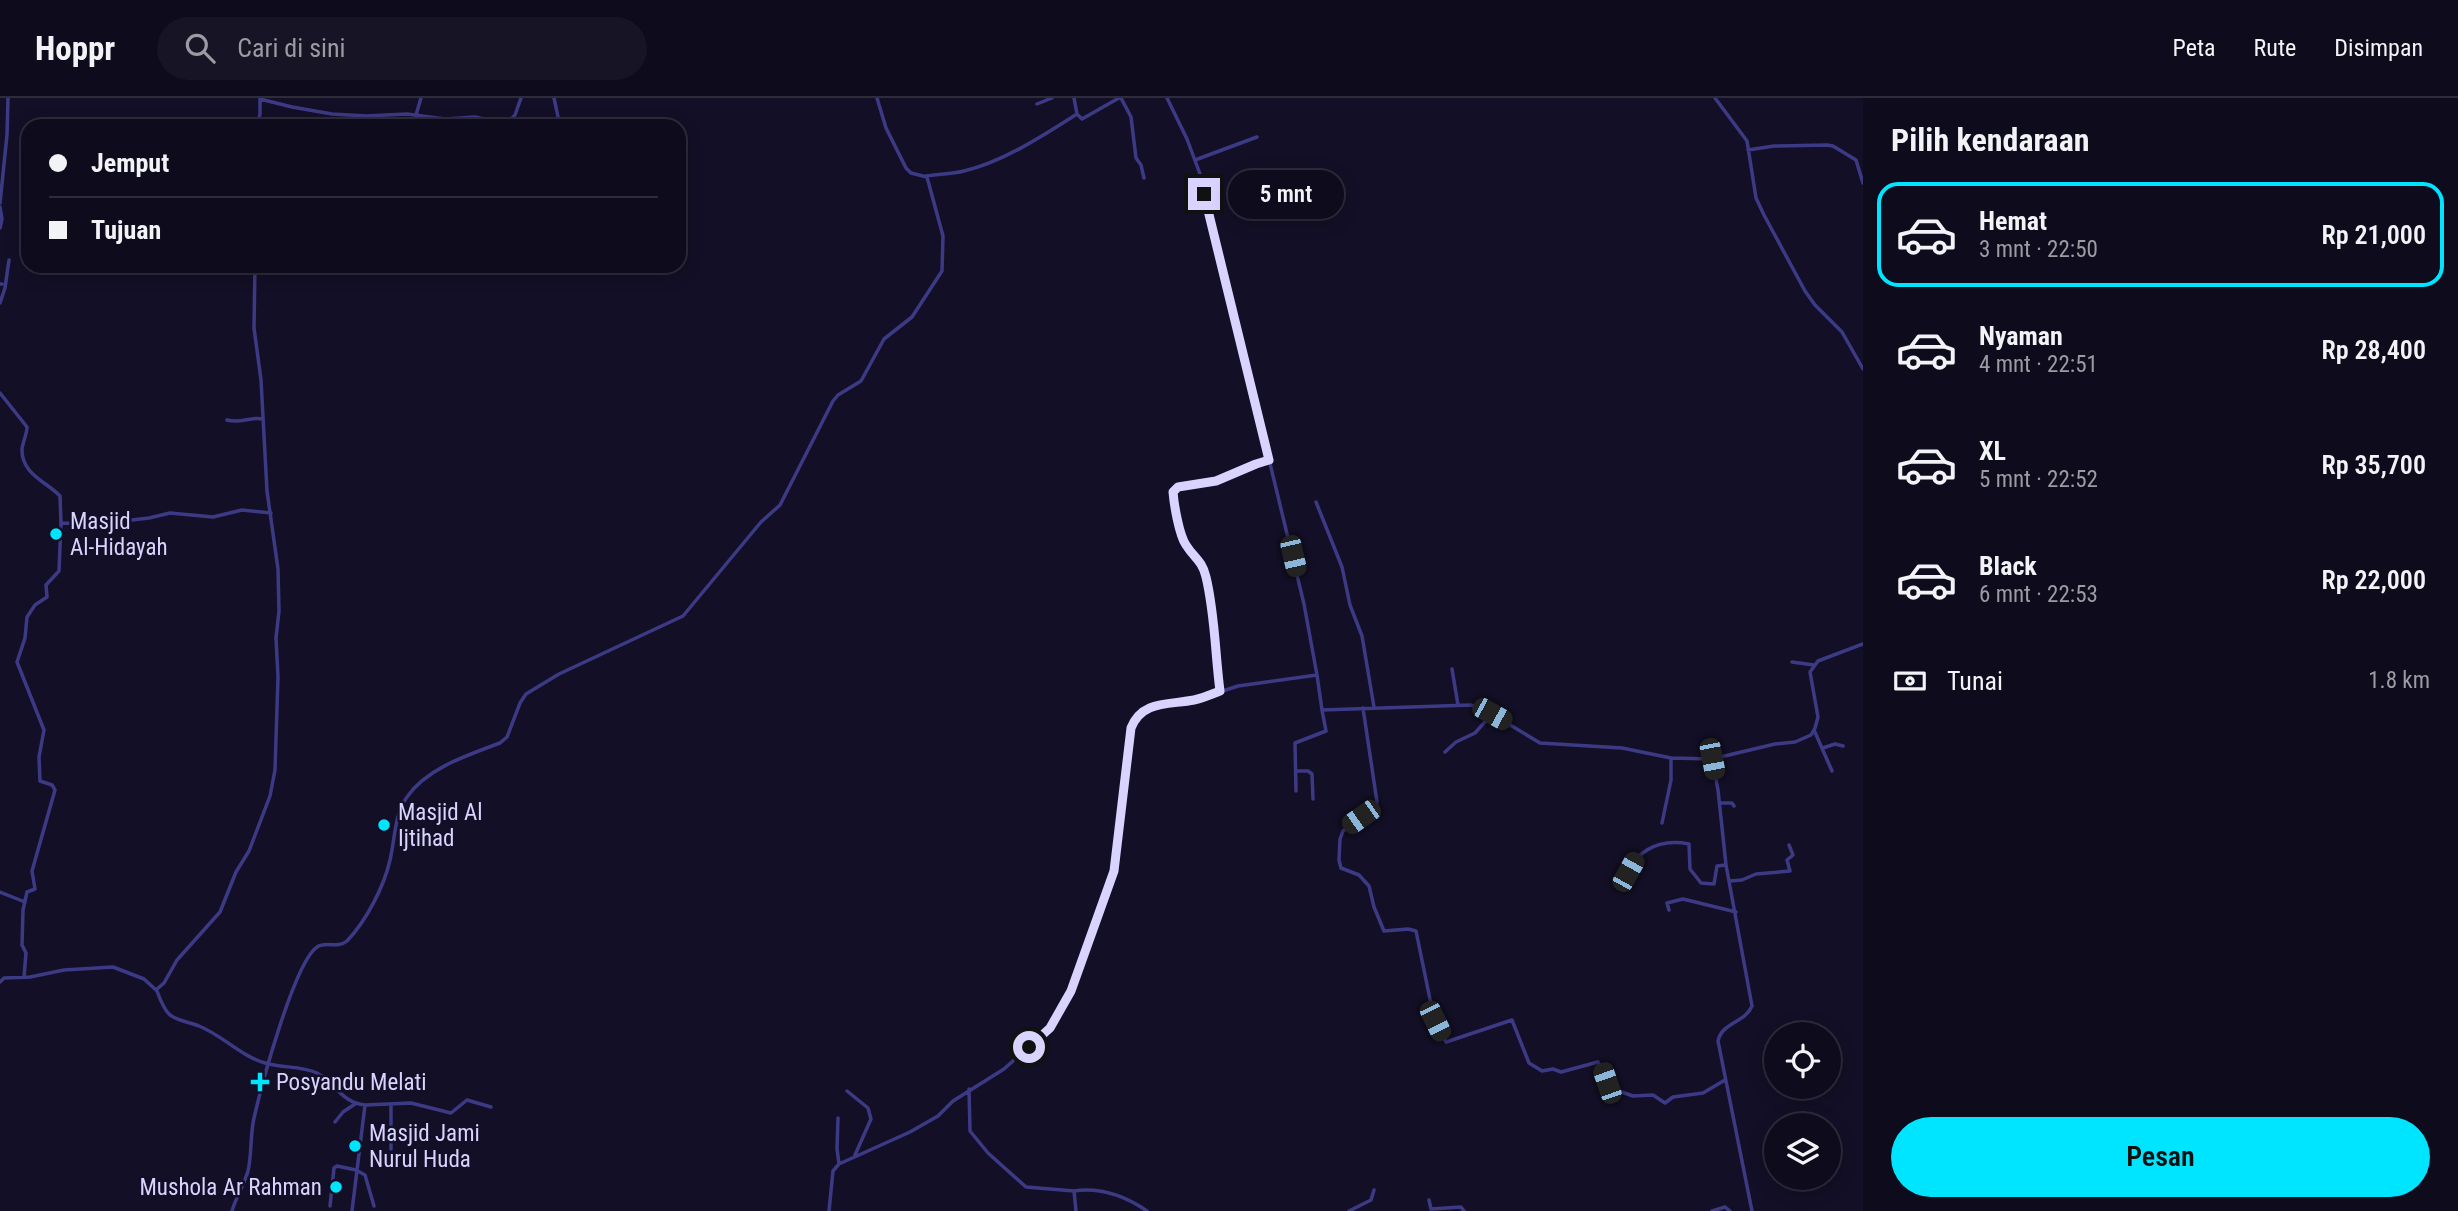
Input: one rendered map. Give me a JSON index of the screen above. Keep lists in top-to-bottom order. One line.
{"places":{"other":["Masjid Al-Hidayah","Masjid Al Ijtihad","Masjid Jami Nurul Huda","Mushola Ar Rahman"],"health":["Posyandu Melati"]},"page":{"header":"Hoppr","search":"Cari di sini","nav":["Peta","Rute","Disimpan"],"heading":"Pilih kendaraan","banner":["Jemput","Tujuan"],"bubble":"5 mnt","list":[{"name":"Hemat","note":"3 mnt · 22:50","value":"Rp 21,000"},{"name":"Nyaman","note":"4 mnt · 22:51","value":"Rp 28,400"},{"name":"XL","note":"5 mnt · 22:52","value":"Rp 35,700"},{"name":"Black","note":"6 mnt · 22:53","value":"Rp 22,000"}],"pay":["Tunai","1.8 km"],"buttons":"Pesan"}}
